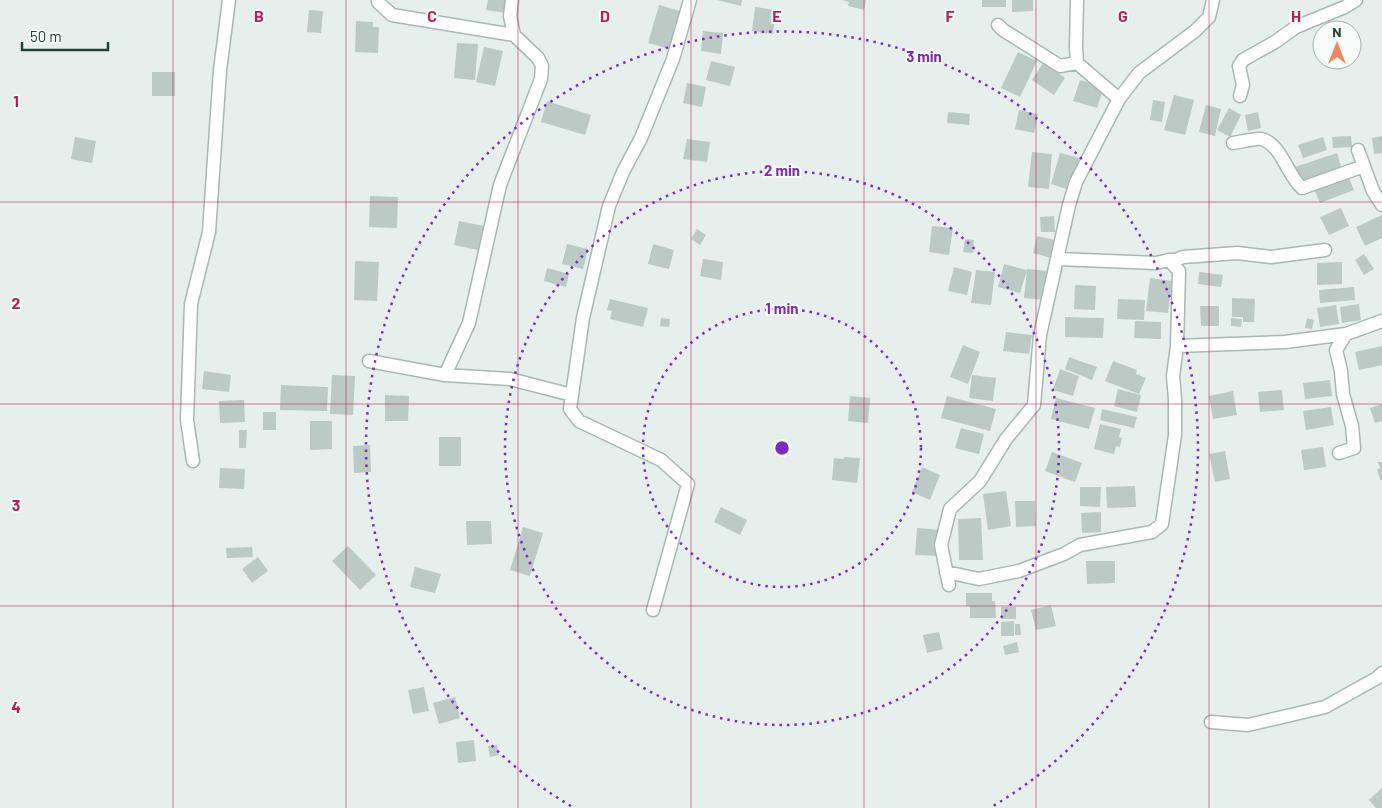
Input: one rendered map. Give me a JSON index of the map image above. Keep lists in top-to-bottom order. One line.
{"scale_bar":"50 m","north":"top","grid":{"columns":["B","C","D","E","F","G","H"],"rows":["1","2","3","4"]},"rings":["3 min","2 min","1 min"]}
